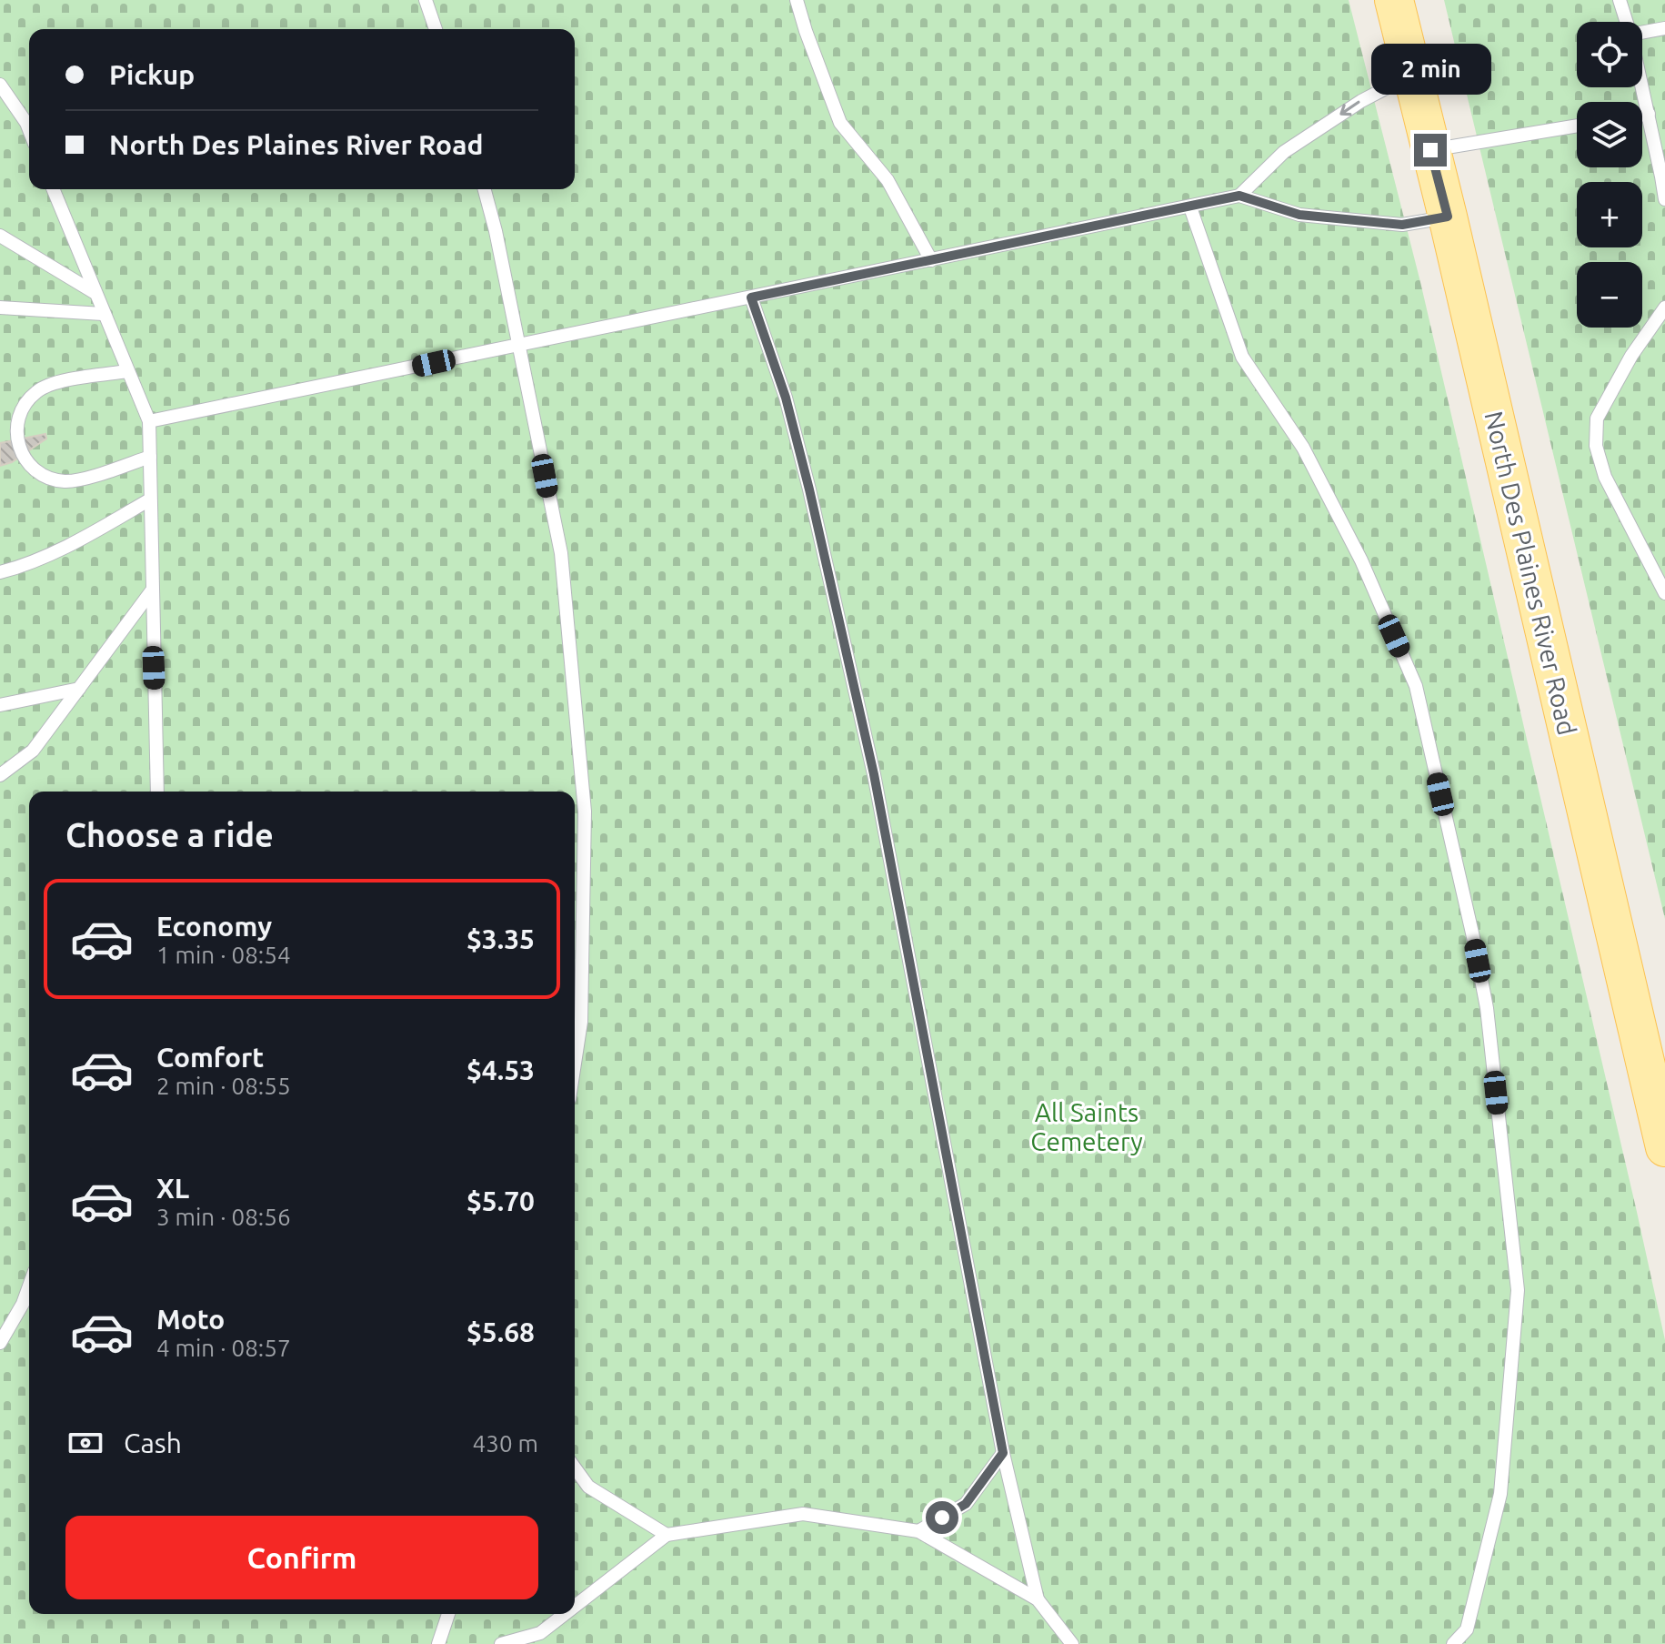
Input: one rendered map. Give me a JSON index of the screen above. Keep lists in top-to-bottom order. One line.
{"streets":{"main road":["North Des Plaines River Road"]},"parks":["All Saints Cemetery"],"page":{"map_buttons":["+","−"],"banner":["Pickup","North Des Plaines River Road"],"bubble":"2 min","heading":"Choose a ride","list":[{"name":"Economy","note":"1 min · 08:54","value":"$3.35"},{"name":"Comfort","note":"2 min · 08:55","value":"$4.53"},{"name":"XL","note":"3 min · 08:56","value":"$5.70"},{"name":"Moto","note":"4 min · 08:57","value":"$5.68"}],"pay":["Cash","430 m"],"buttons":"Confirm"}}
